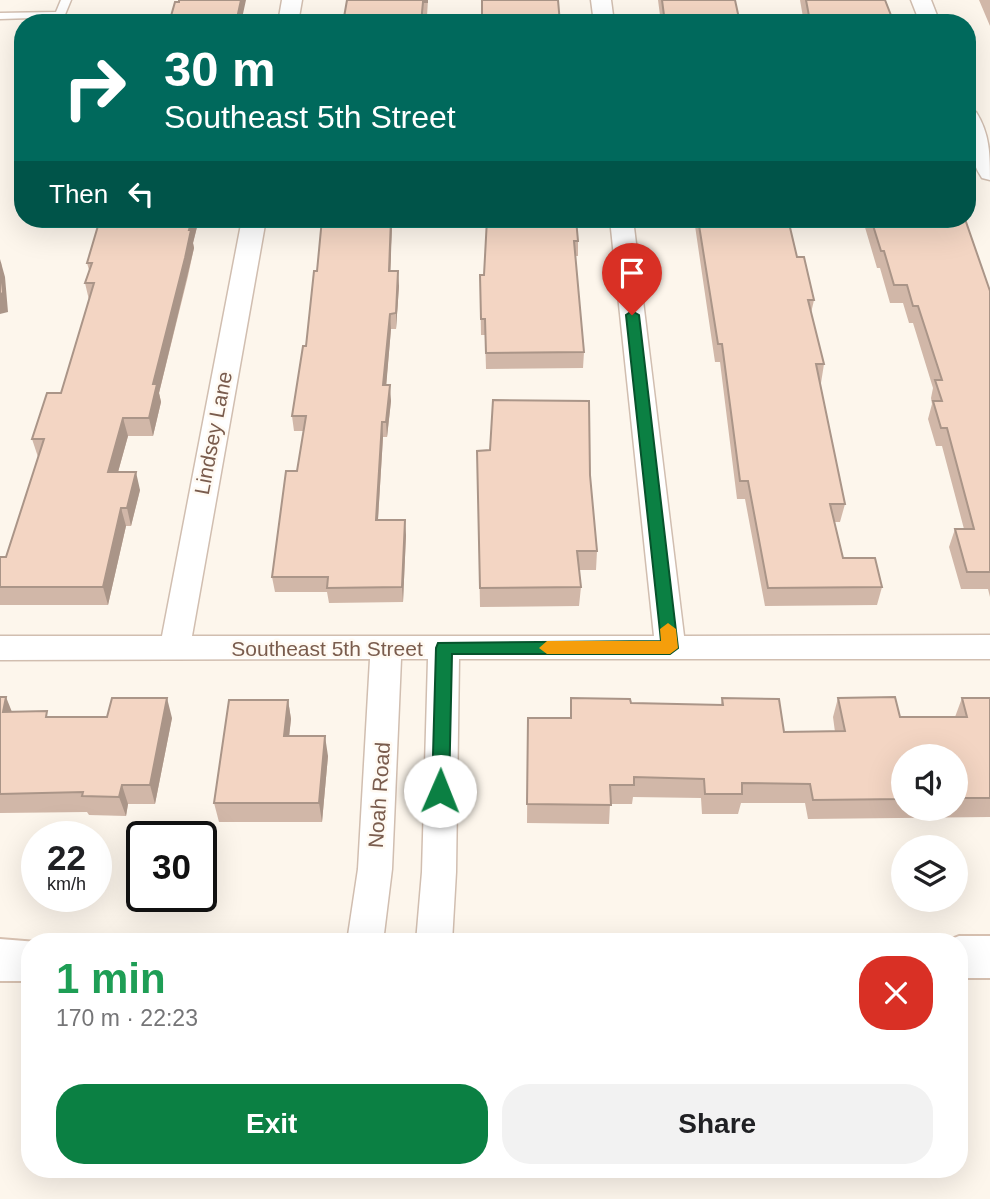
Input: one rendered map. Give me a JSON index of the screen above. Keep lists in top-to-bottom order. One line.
{"streets":{"street":["Lindsey Lane","Southeast 5th Street","Noah Road"]},"crossings":[["Lindsey Lane","Southeast 5th Street"],["Southeast 5th Street","Noah Road"]],"page":{"turn":["30 m","Southeast 5th Street"],"then":"Then","speed":"22 km/h","limit":"30","heading":["1 min","170 m · 22:23"],"buttons":["Exit","Share"]}}
